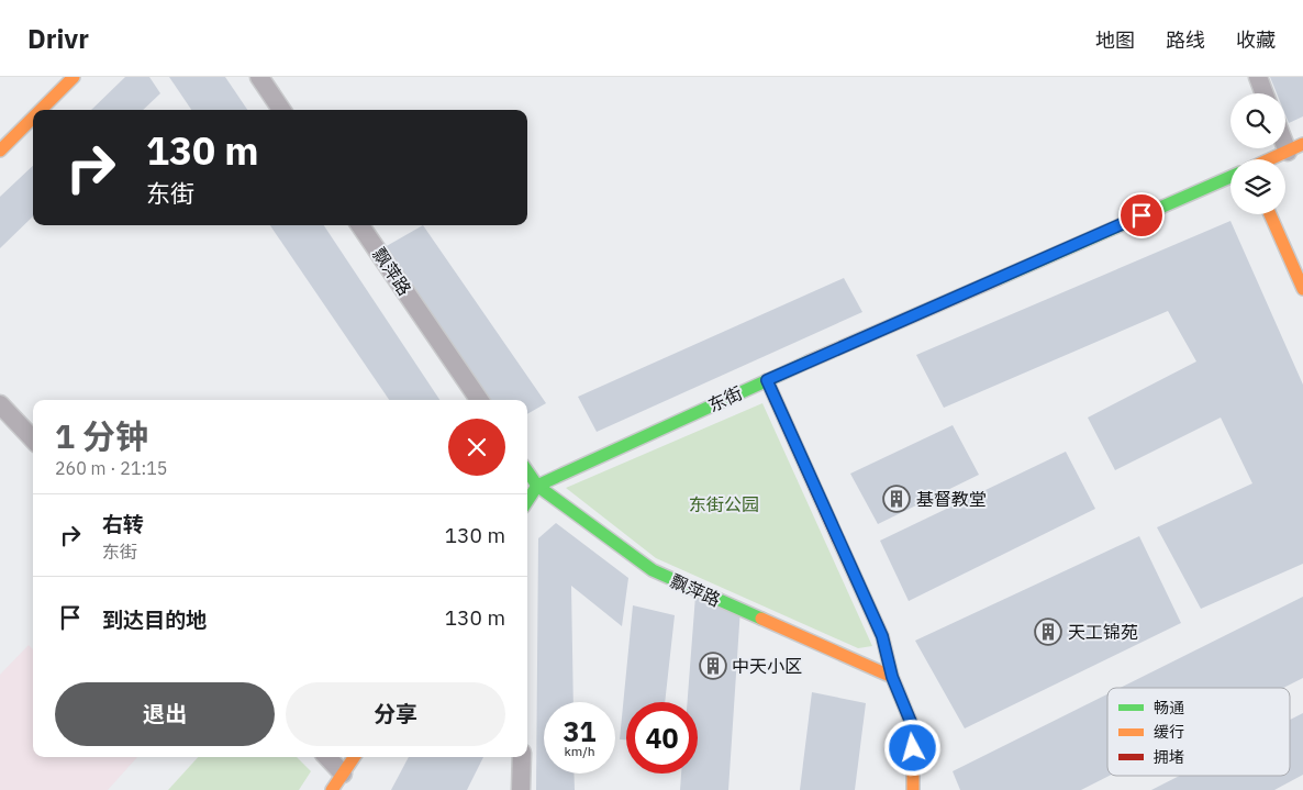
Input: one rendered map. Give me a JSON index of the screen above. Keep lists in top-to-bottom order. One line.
{"streets":{"street":["飘萍路","东街"]},"crossings":[["飘萍路","东街"]],"parks":["东街公园"],"places":{"building":["基督教堂","天工锦苑","中天小区"]},"legend":["畅通","缓行","拥堵"],"page":{"header":"Drivr","nav":["地图","路线","收藏"],"turn":["130 m","东街"],"heading":["1 分钟","260 m · 21:15"],"list":[{"name":"右转","note":"东街","value":"130 m"},{"name":"到达目的地","value":"130 m"}],"buttons":["退出","分享"],"speed":"31 km/h","limit":"40"}}
